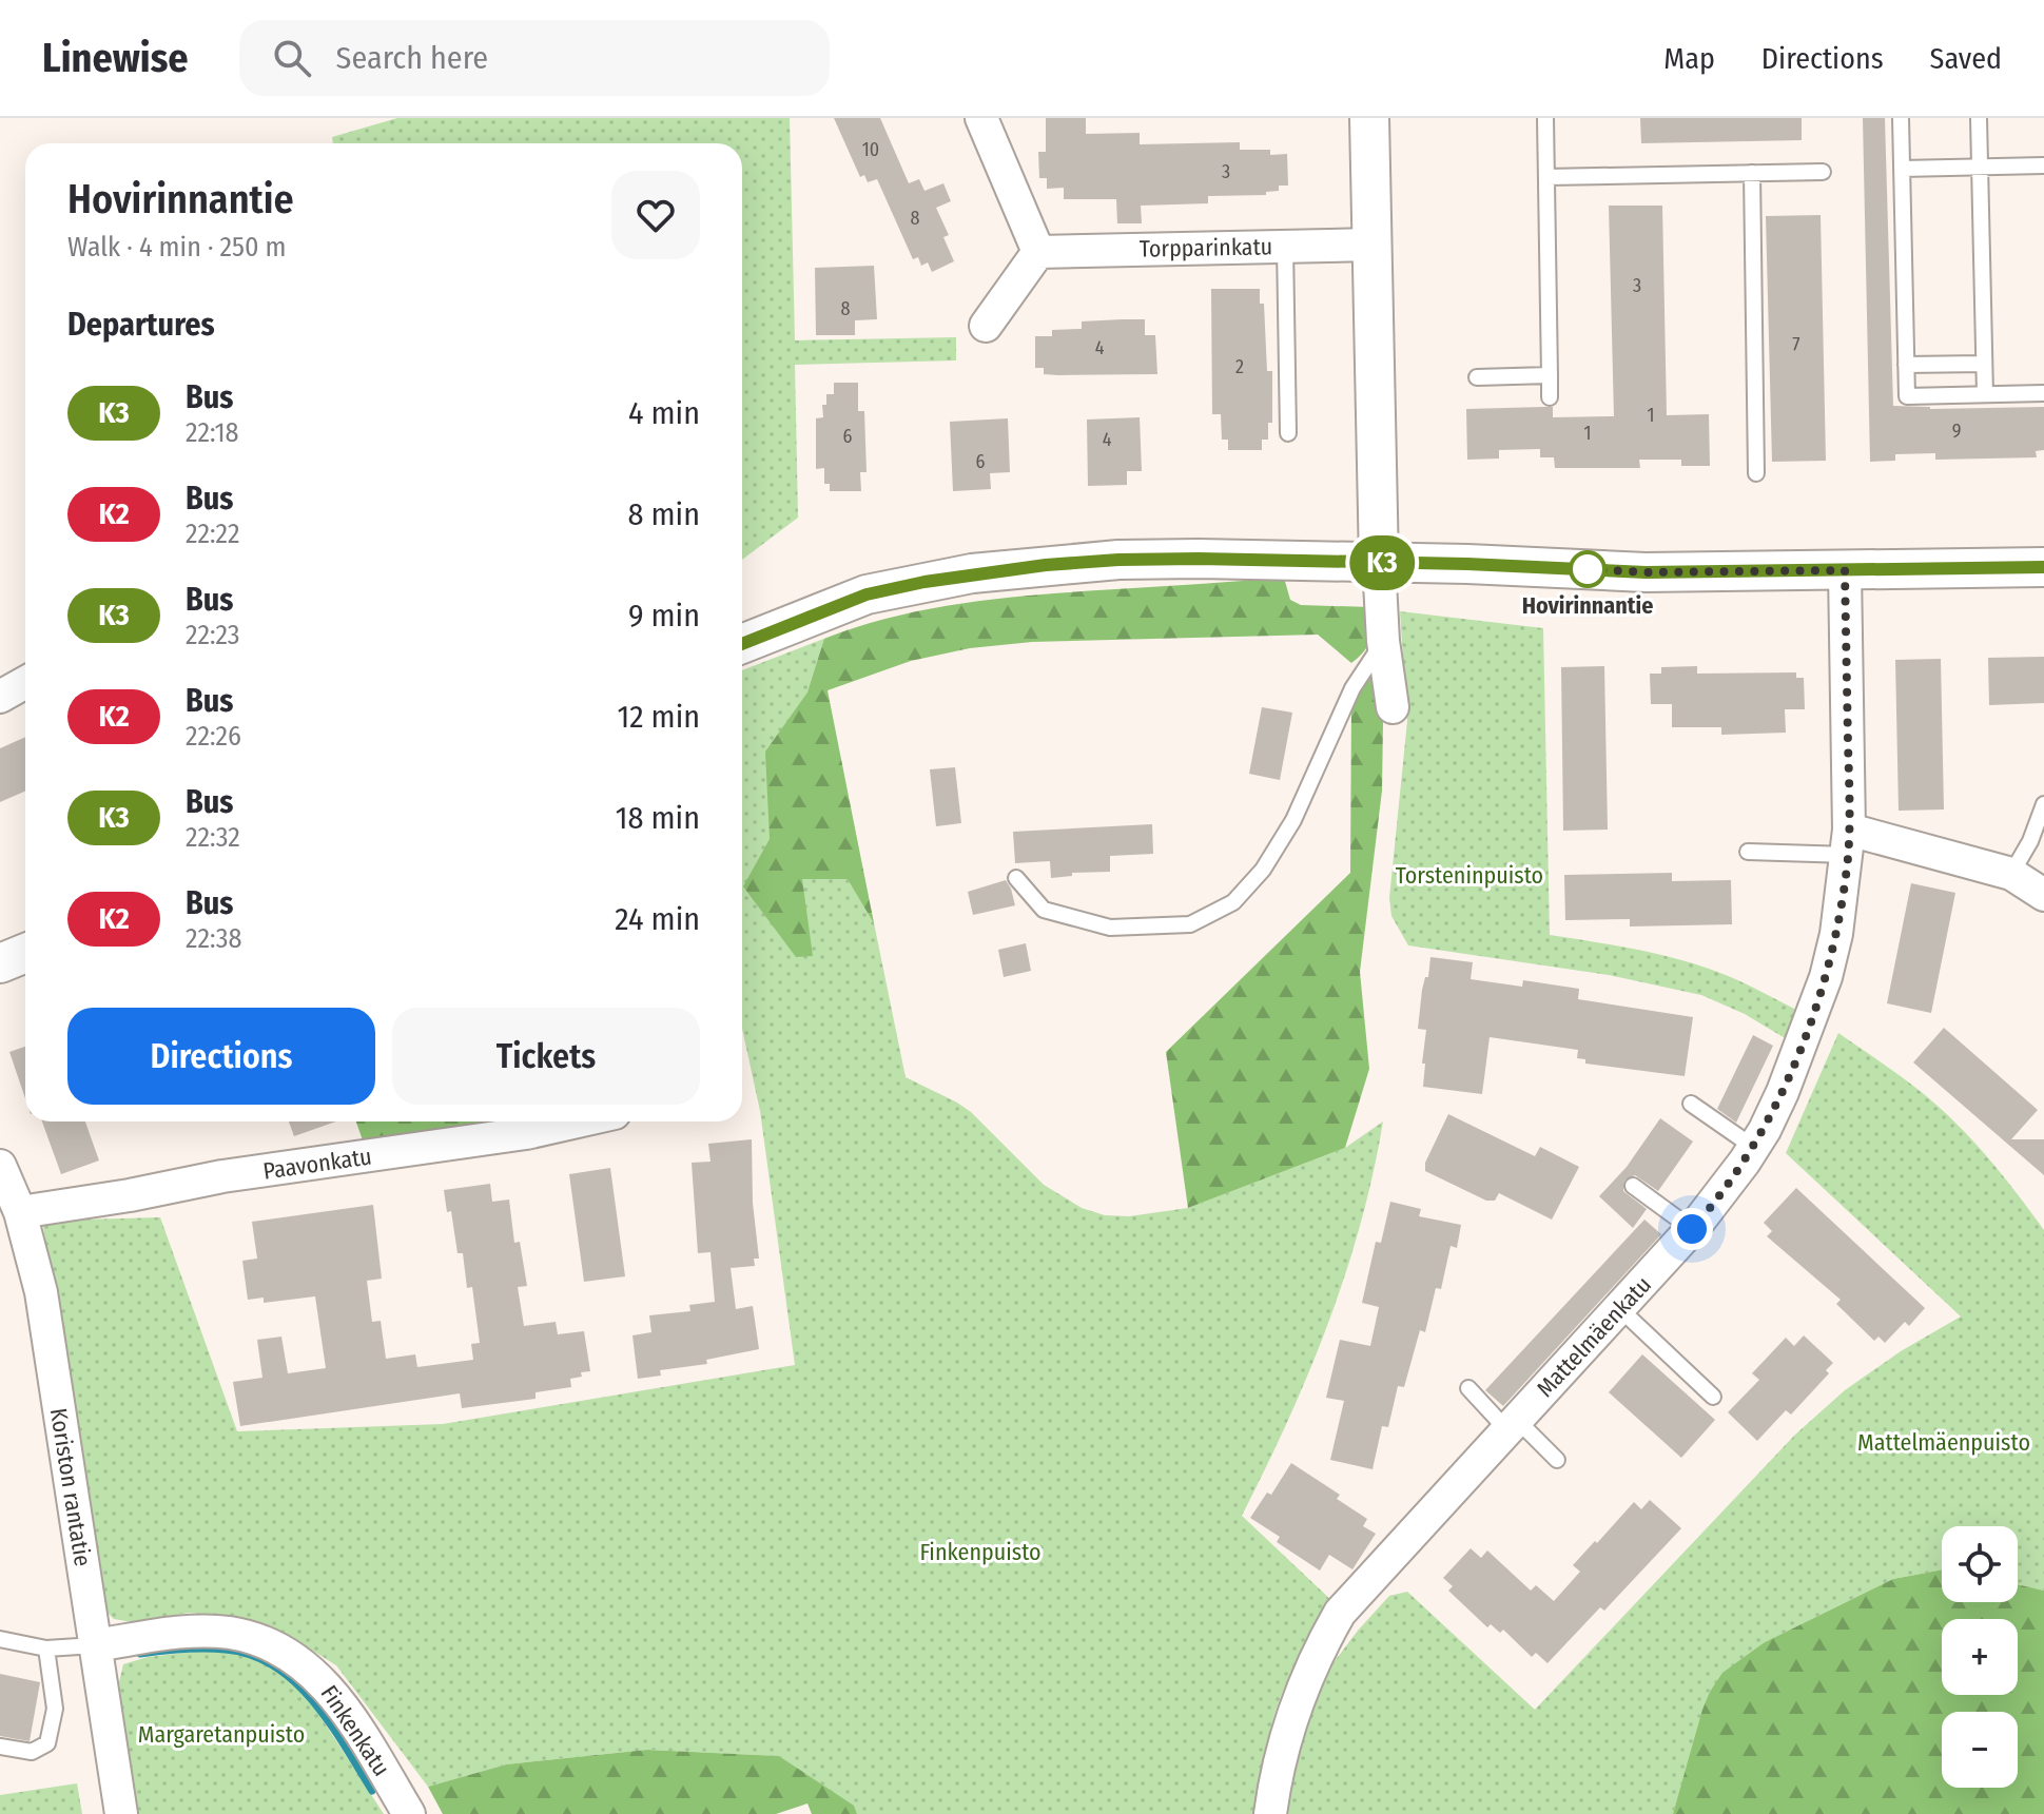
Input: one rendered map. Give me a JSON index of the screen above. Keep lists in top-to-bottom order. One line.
{"streets":{"street":["Torpparinkatu","Paavonkatu","Mattelmäenkatu","Koriston rantatie","Finkenkatu"]},"crossings":[["Paavonkatu","Koriston rantatie"],["Koriston rantatie","Finkenkatu"]],"parks":["Torsteninpuisto","Mattelmäenpuisto","Finkenpuisto","Margaretanpuisto"],"places":["Hovirinnantie"],"lines":["bus line K3"],"house_numbers":["10","3","8","3","8","7","4","2","1","9","1","6","4","6"],"page":{"header":"Linewise","search":"Search here","nav":["Map","Directions","Saved"],"on_map":"K3","heading":[["Hovirinnantie","Walk · 4 min · 250 m"],"Departures"],"list":[{"mark":"K3","name":"Bus","note":"22:18","value":"4 min"},{"mark":"K2","name":"Bus","note":"22:22","value":"8 min"},{"mark":"K3","name":"Bus","note":"22:23","value":"9 min"},{"mark":"K2","name":"Bus","note":"22:26","value":"12 min"},{"mark":"K3","name":"Bus","note":"22:32","value":"18 min"},{"mark":"K2","name":"Bus","note":"22:38","value":"24 min"}],"buttons":["Directions","Tickets"],"map_buttons":["+","−"]}}
